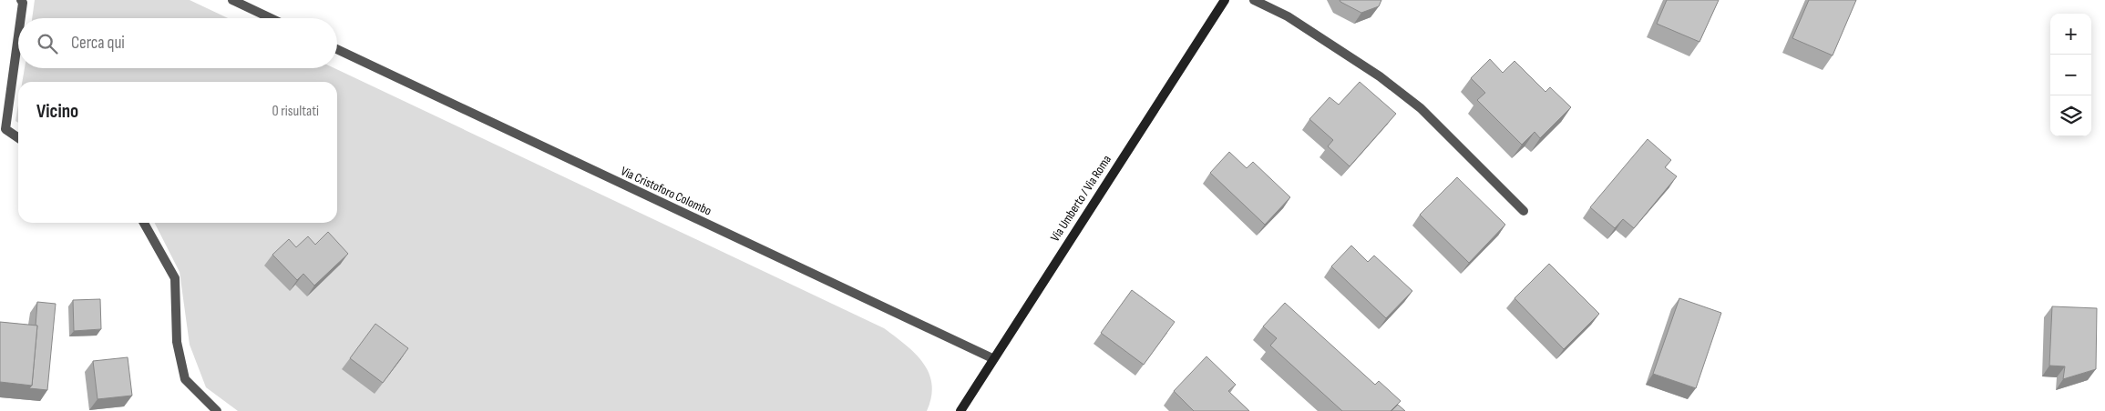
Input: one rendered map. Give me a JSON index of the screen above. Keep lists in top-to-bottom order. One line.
{"streets":{"main road":["Via Umberto / Via Roma"],"street":["Via Cristoforo Colombo"]},"crossings":[["Via Cristoforo Colombo","Via Umberto / Via Roma"]],"page":{"map_buttons":["+","−"],"search":"Cerca qui","heading":["Vicino","0 risultati"]}}
